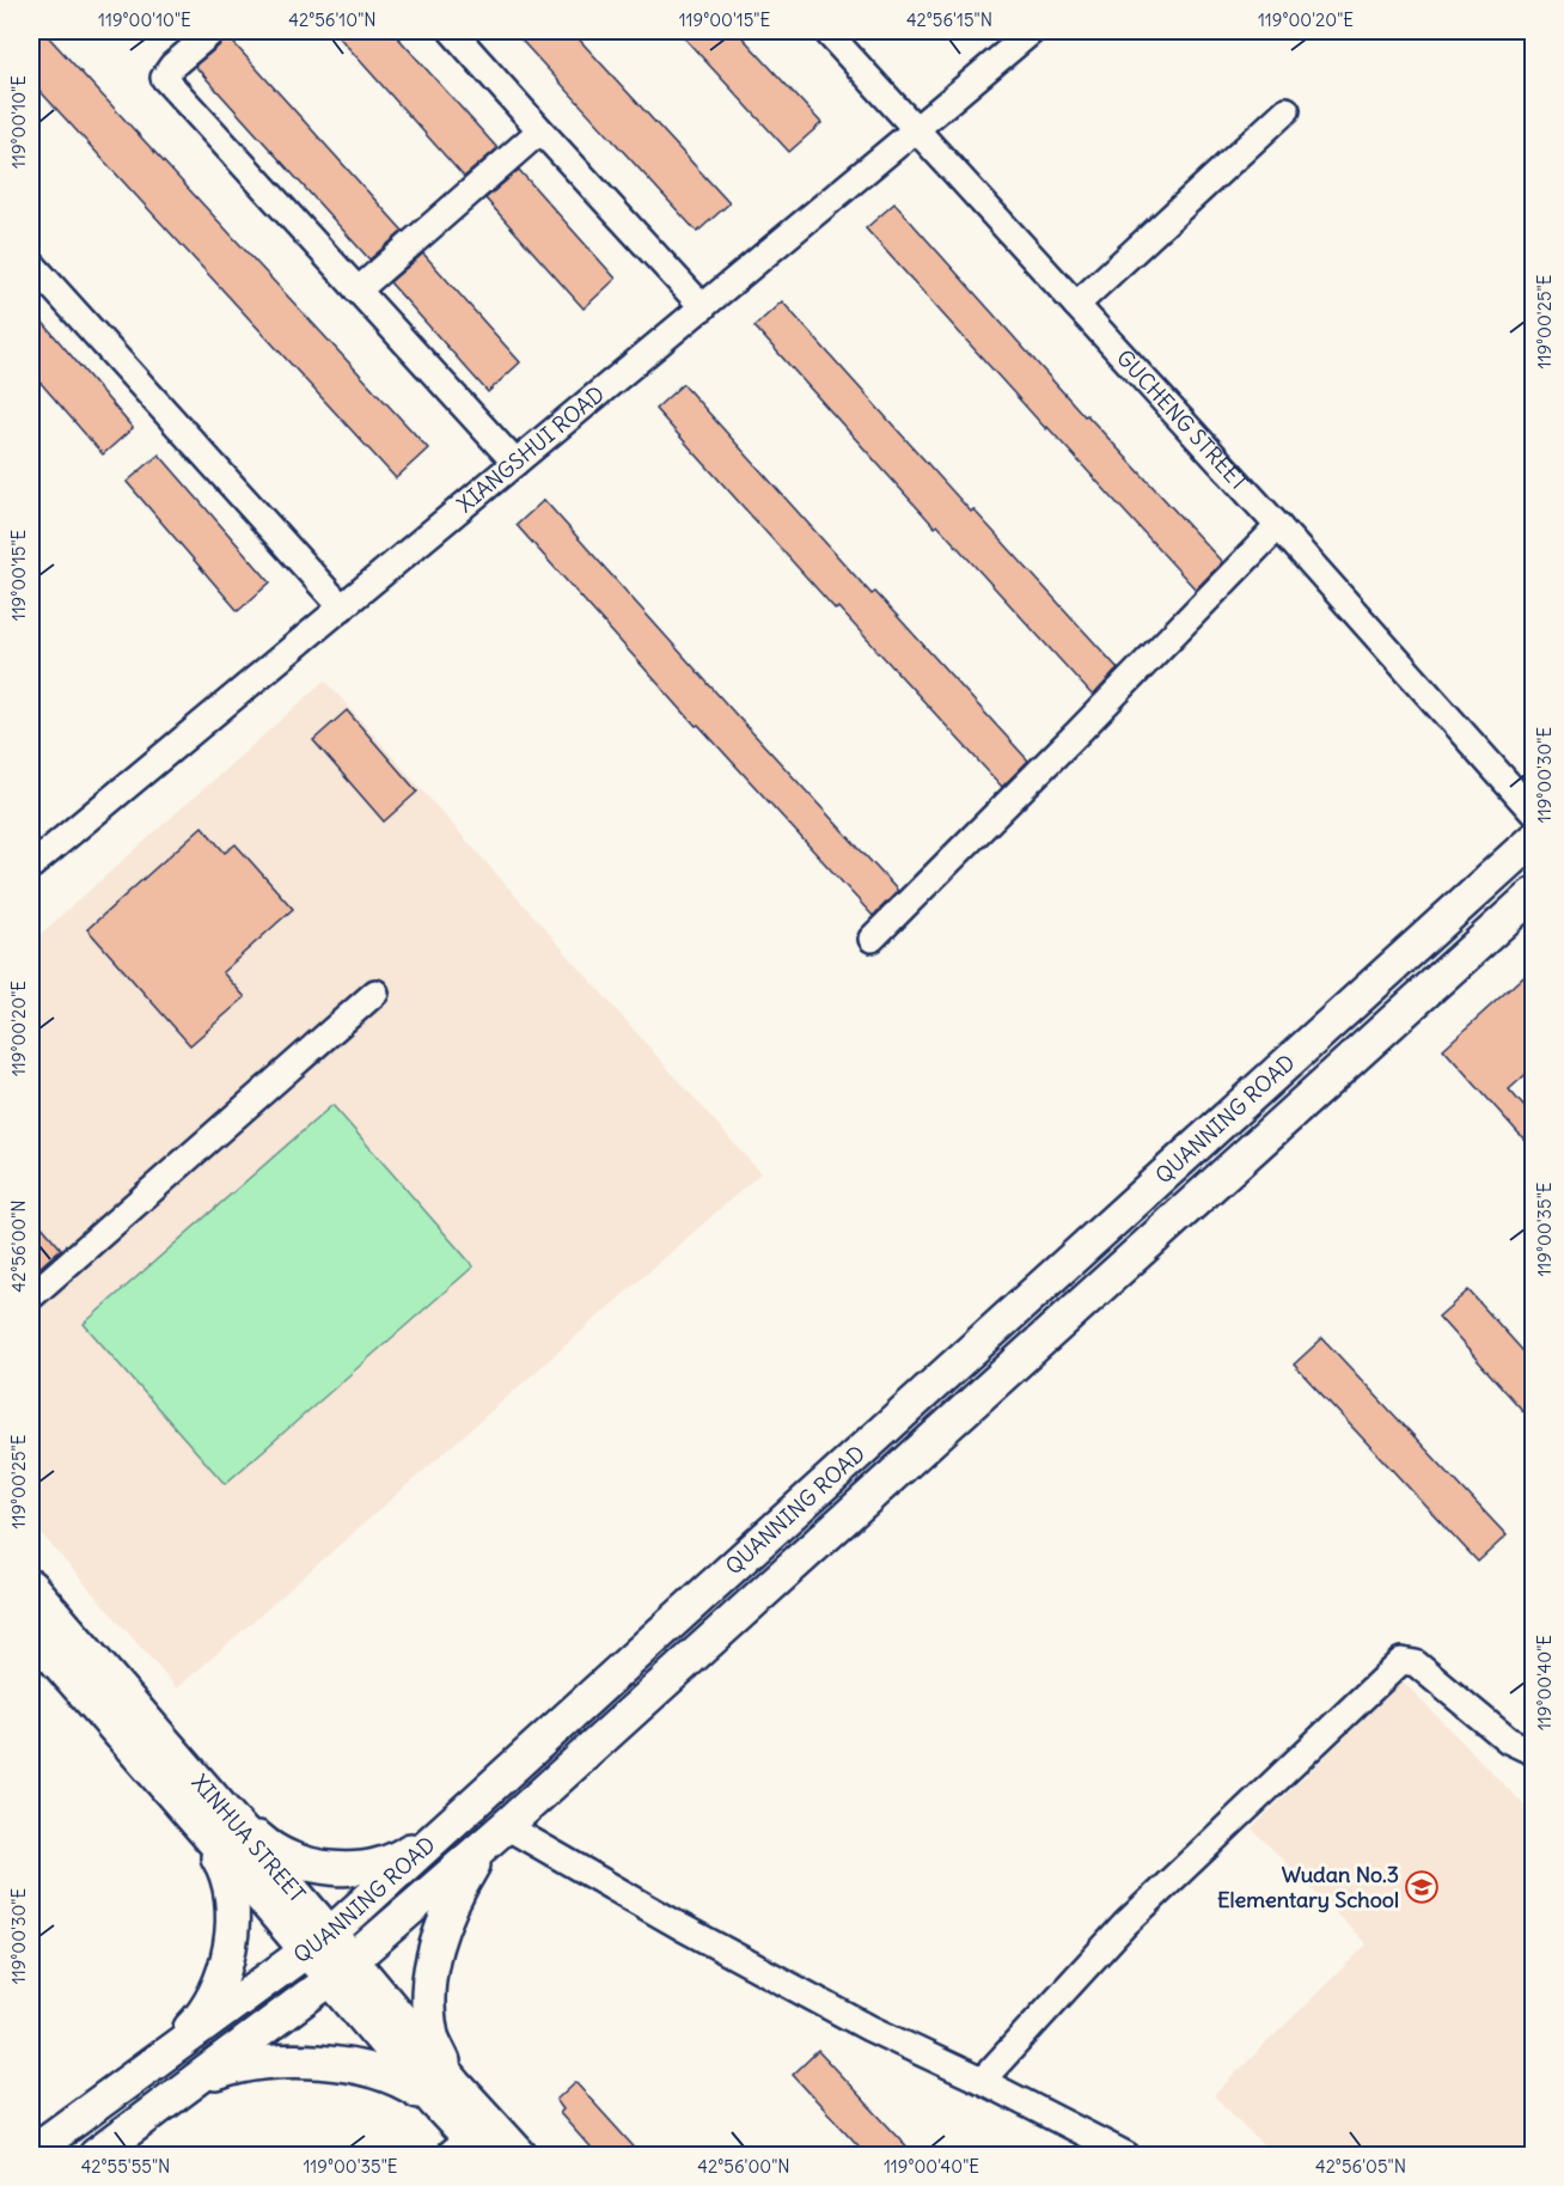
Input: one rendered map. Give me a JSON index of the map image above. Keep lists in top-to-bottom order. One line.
{"streets":{"main road":["QUANNING ROAD","XINHUA STREET"],"street":["GUCHENG STREET","XIANGSHUI ROAD"]},"crossings":[["GUCHENG STREET","XIANGSHUI ROAD"],["QUANNING ROAD","XINHUA STREET"]],"places":{"school or university":["Wudan No.3 Elementary School"]},"coordinates":["119°00'10\"E","42°56'10\"N","119°00'15\"E","42°56'15\"N","119°00'20\"E","119°00'25\"E","119°00'30\"E","119°00'35\"E","42°56'00\"N","119°00'40\"E","42°55'55\"N","42°56'05\"N"]}
